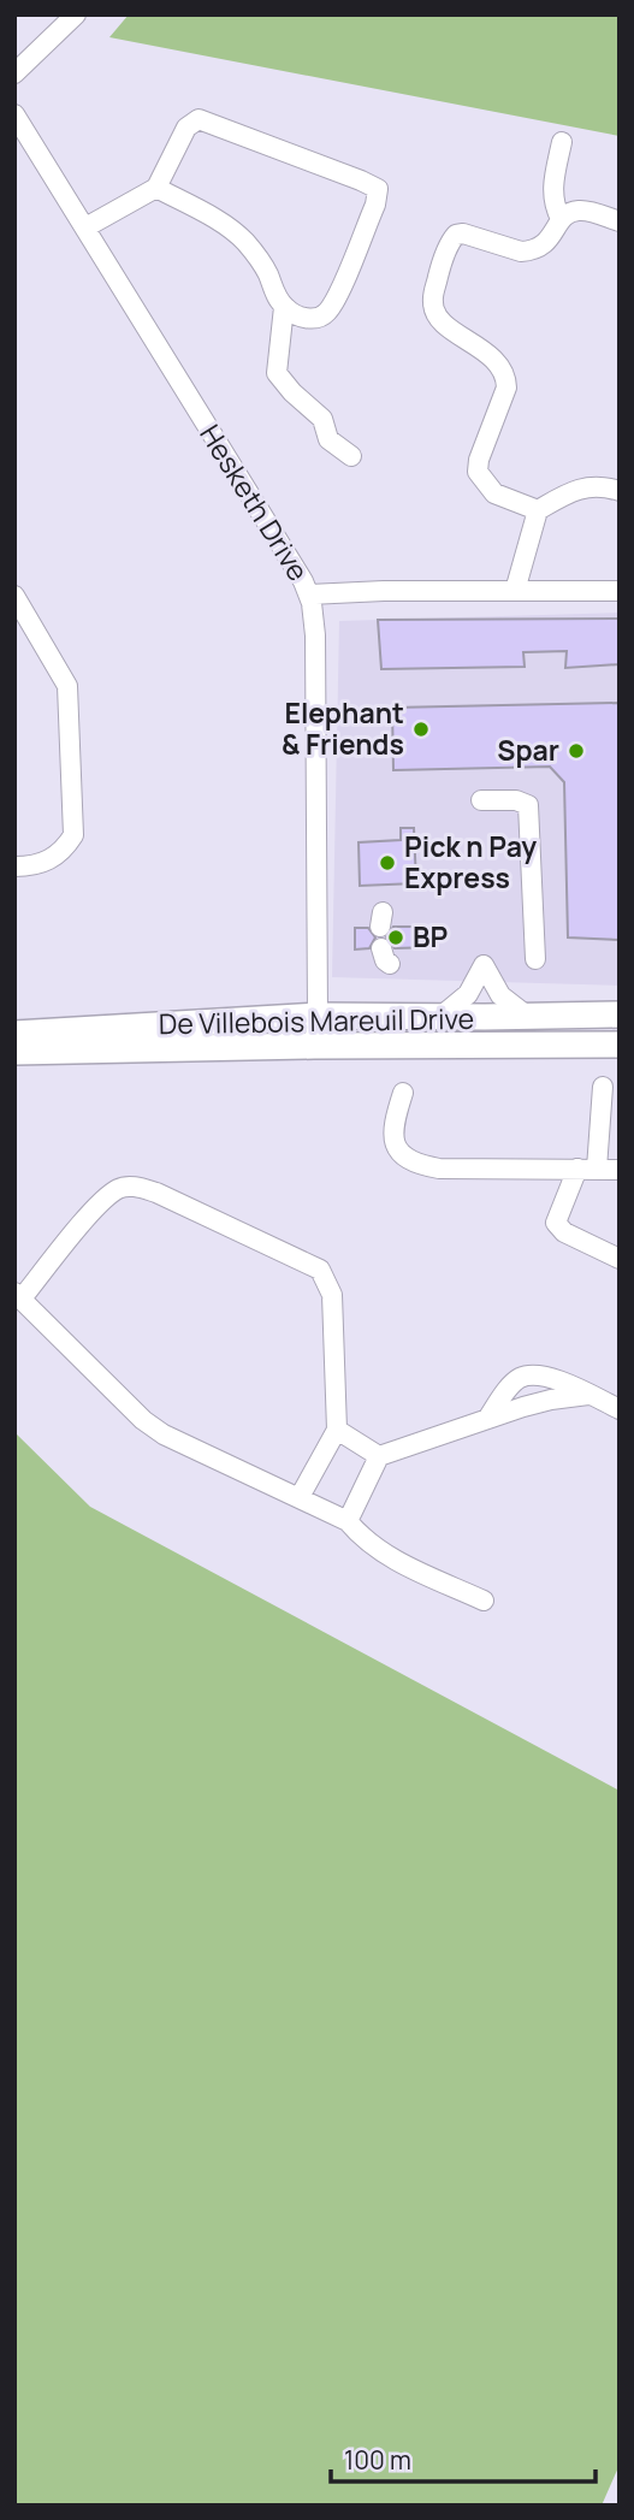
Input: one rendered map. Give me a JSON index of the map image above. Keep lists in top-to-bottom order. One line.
{"streets":{"main road":["De Villebois Mareuil Drive"],"street":["Hesketh Drive"]},"crossings":[["Hesketh Drive","De Villebois Mareuil Drive"]],"places":["Elephant & Friends","Spar","Pick n Pay Express","BP"],"scale_bar":"100 m"}
